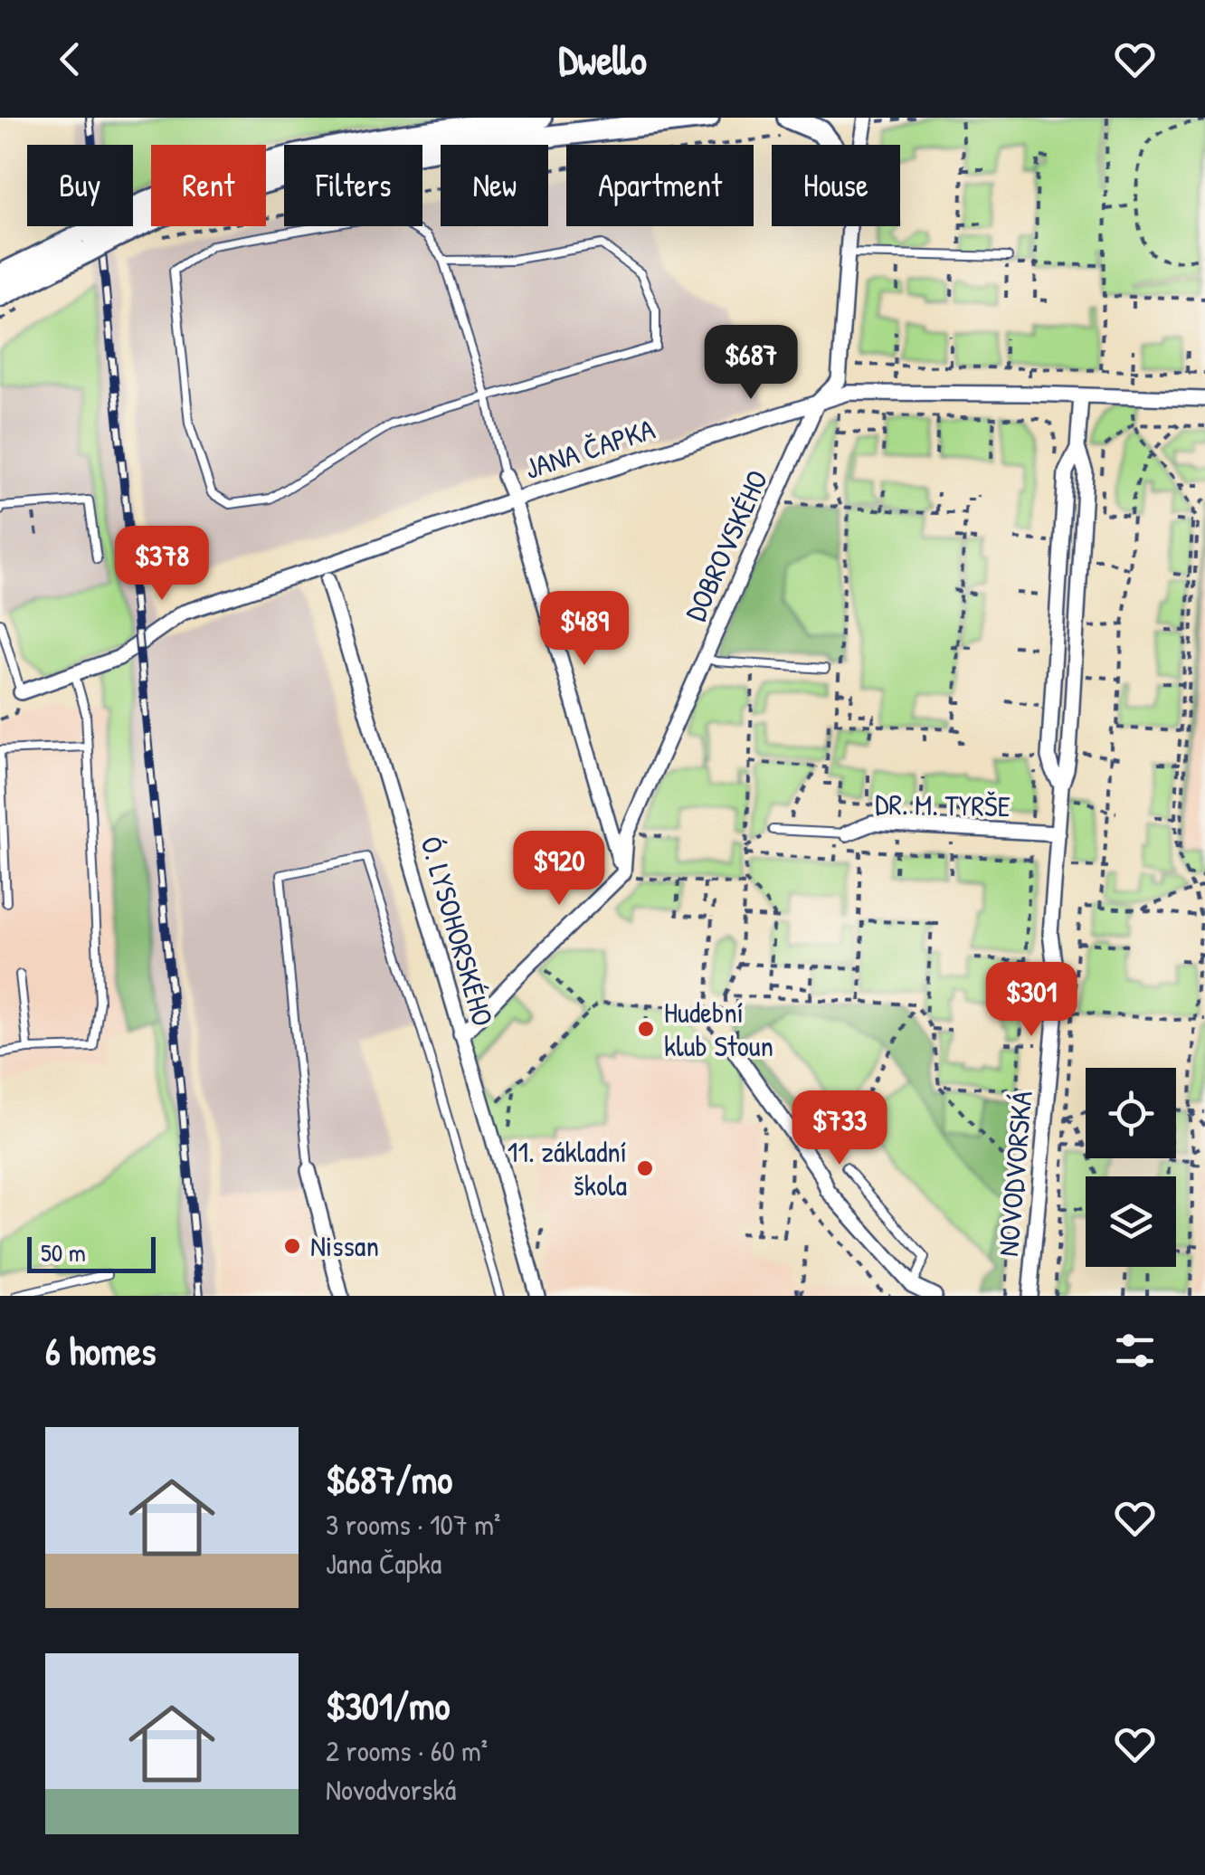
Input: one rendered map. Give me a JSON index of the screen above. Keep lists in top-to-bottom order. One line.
{"streets":{"street":["JANA ČAPKA","DOBROVSKÉHO","DR. M. TYRŠE","Ó. LYSOHORSKÉHO","NOVODVORSKÁ"]},"crossings":[["JANA ČAPKA","DOBROVSKÉHO"],["JANA ČAPKA","NOVODVORSKÁ"],["DR. M. TYRŠE","NOVODVORSKÁ"]],"places":["Hudební klub Stoun","11. základní škola","Nissan"],"scale_bar":"50 m","page":{"header":"Dwello","chip":["Buy","Rent","Filters","New","Apartment","House"],"price":["$687","$378","$489","$920","$301","$733"],"scale":"50 m","heading":"6 homes","list":[{"name":"$687/mo","note":"3 rooms · 107 m² · Jana Čapka"},{"name":"$301/mo","note":"2 rooms · 60 m² · Novodvorská"}]}}
